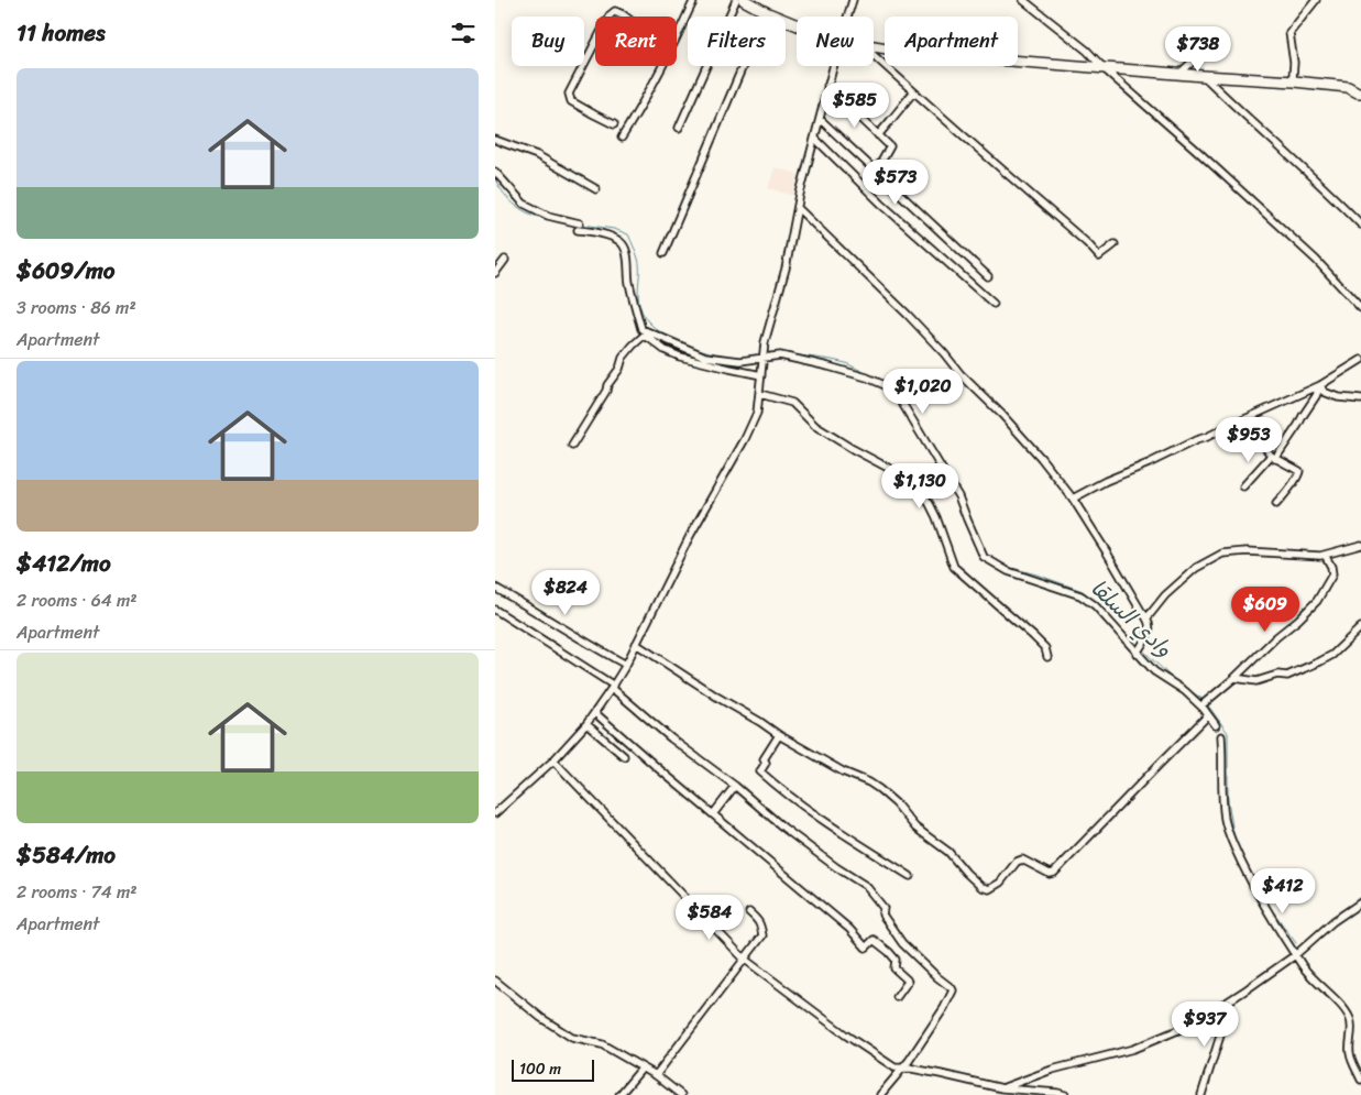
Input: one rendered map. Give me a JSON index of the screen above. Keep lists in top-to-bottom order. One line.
{"water":["وادي السلقا"],"scale_bar":"100 m","page":{"heading":"11 homes","chip":["Buy","Rent","Filters","New","Apartment"],"price":["$738","$585","$573","$1,020","$953","$1,130","$824","$609","$412","$584","$937"],"list":[{"name":"$609/mo","note":"3 rooms · 86 m² · Apartment"},{"name":"$412/mo","note":"2 rooms · 64 m² · Apartment"},{"name":"$584/mo","note":"2 rooms · 74 m² · Apartment"}],"scale":"100 m"}}
